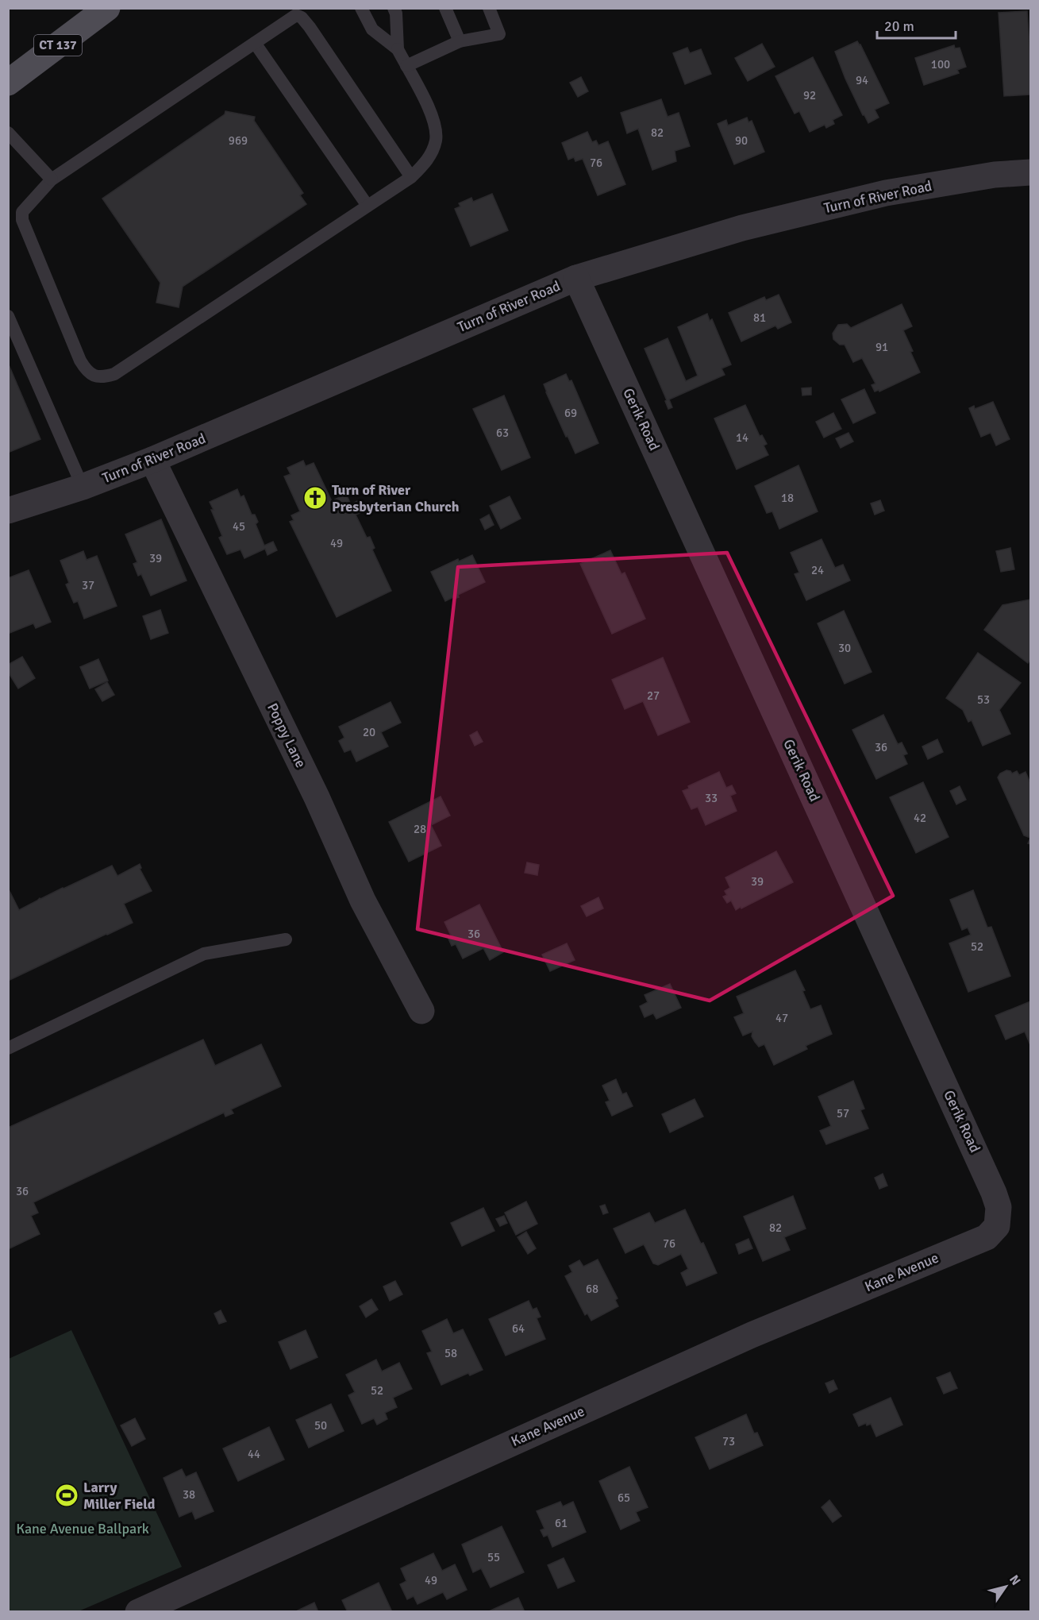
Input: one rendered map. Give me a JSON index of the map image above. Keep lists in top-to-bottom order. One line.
{"streets":{"main road":["CT 137"],"street":["Turn of River Road","Gerik Road","Poppy Lane","Kane Avenue"]},"crossings":[["Turn of River Road","Gerik Road"],["Turn of River Road","Poppy Lane"],["Gerik Road","Kane Avenue"]],"parks":["Kane Avenue Ballpark"],"places":{"church":["Turn of River Presbyterian Church"],"sports":["Larry Miller Field"]},"house_numbers":["100","94","92","82","969","90","76","81","91","69","63","14","18","45","49","39","24","37","30","27","53","20","36","33","42","28","39","36","52","47","57","36","82","76","68","64","58","52","50","73","44","38","65","61","55","49"],"scale_bar":"20 m","north":"top right"}
